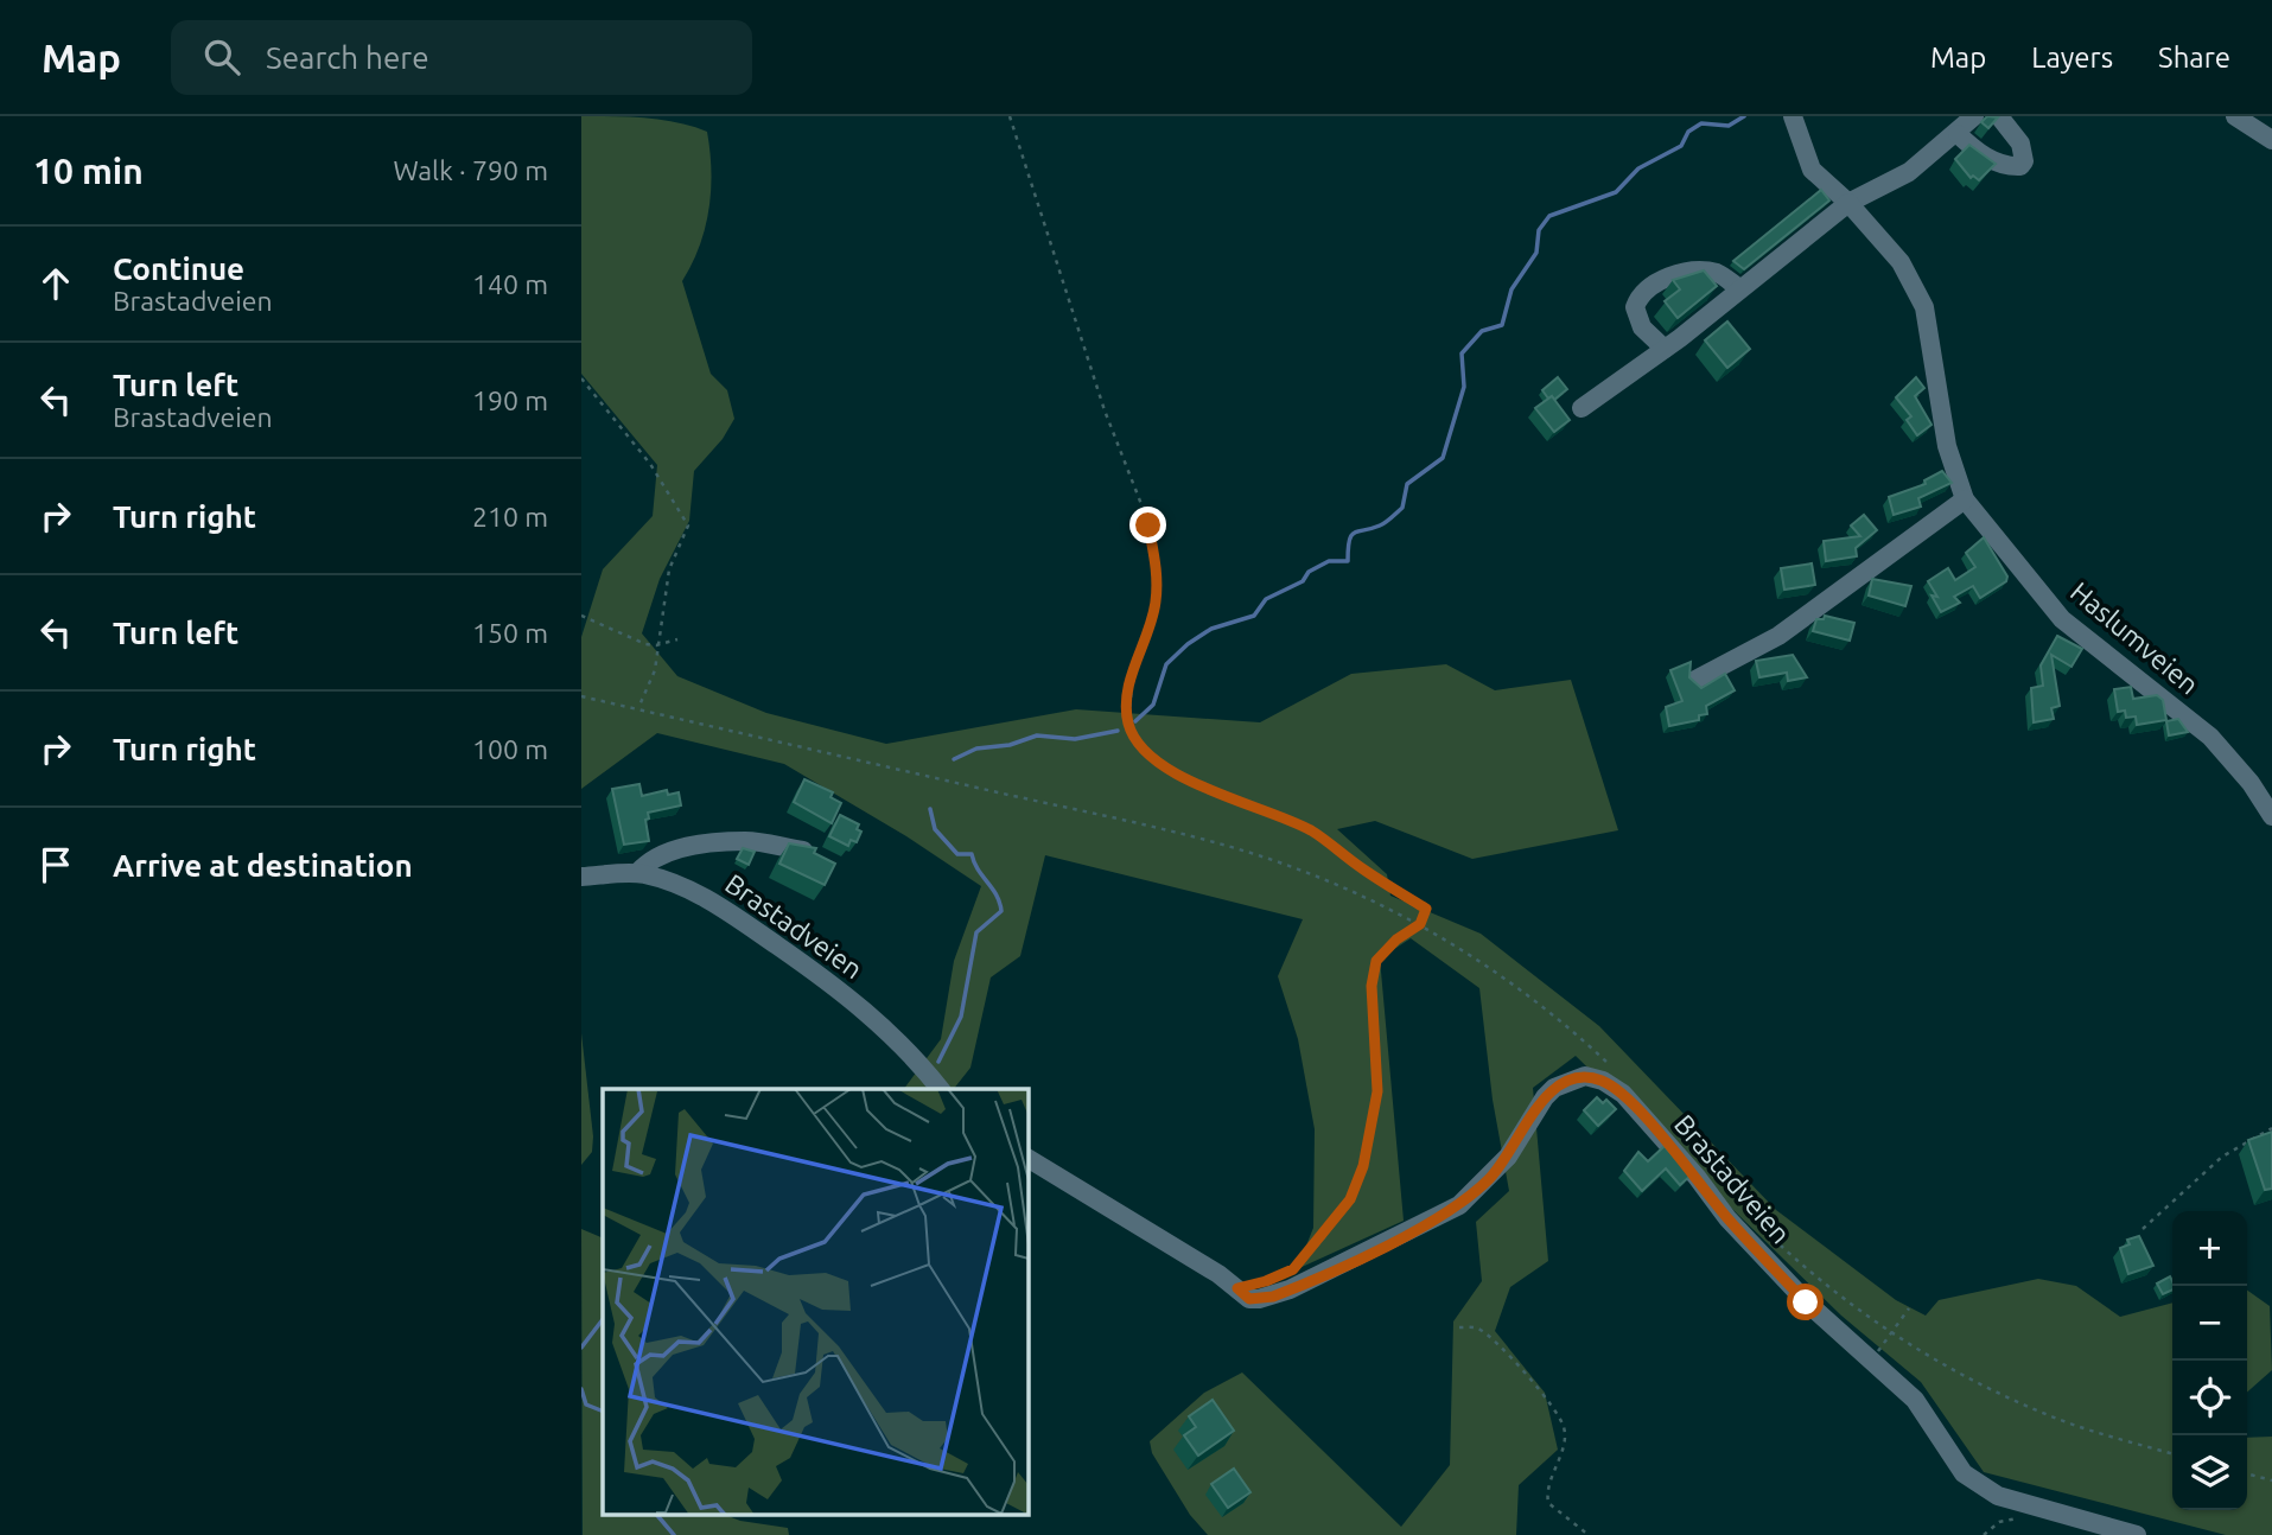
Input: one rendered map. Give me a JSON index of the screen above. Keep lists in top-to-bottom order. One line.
{"streets":{"street":["Haslumveien","Brastadveien"]},"page":{"header":"Map","search":"Search here","nav":["Map","Layers","Share"],"heading":["10 min","Walk · 790 m"],"list":[["Continue","Brastadveien","140 m"],["Turn left","Brastadveien","190 m"],["Turn right","210 m"],["Turn left","150 m"],["Turn right","100 m"],"Arrive at destination"],"map_buttons":["+","−"]}}
